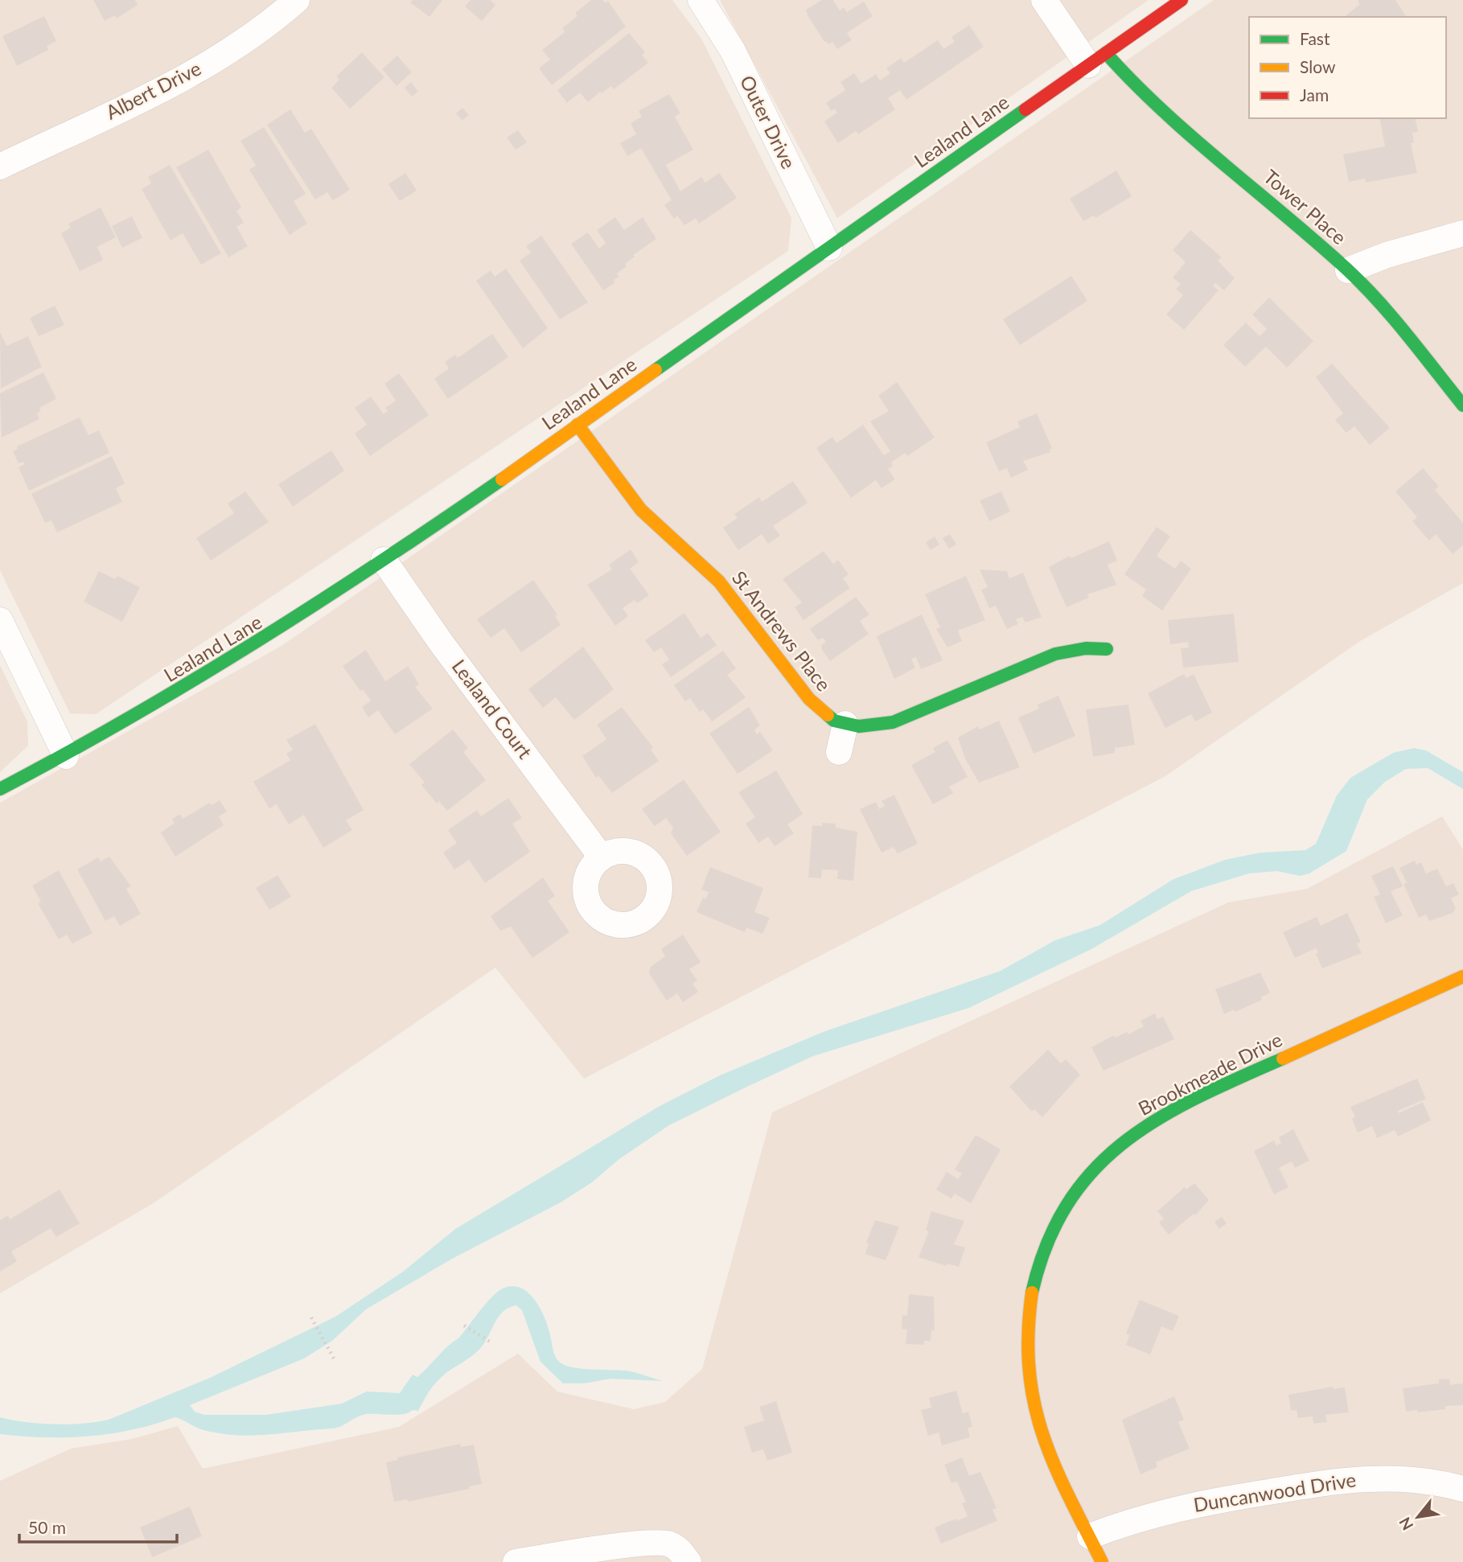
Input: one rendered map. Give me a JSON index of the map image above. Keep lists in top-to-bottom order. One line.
{"streets":{"street":["Albert Drive","Outer Drive","Lealand Lane","Tower Place","St Andrews Place","Lealand Court","Brookmeade Drive","Duncanwood Drive"]},"crossings":[["Outer Drive","Lealand Lane"],["Lealand Lane","Tower Place"],["Lealand Lane","St Andrews Place"],["Lealand Lane","Lealand Court"],["Brookmeade Drive","Duncanwood Drive"]],"legend":["Fast","Slow","Jam"],"scale_bar":"50 m","north":"bottom left"}
